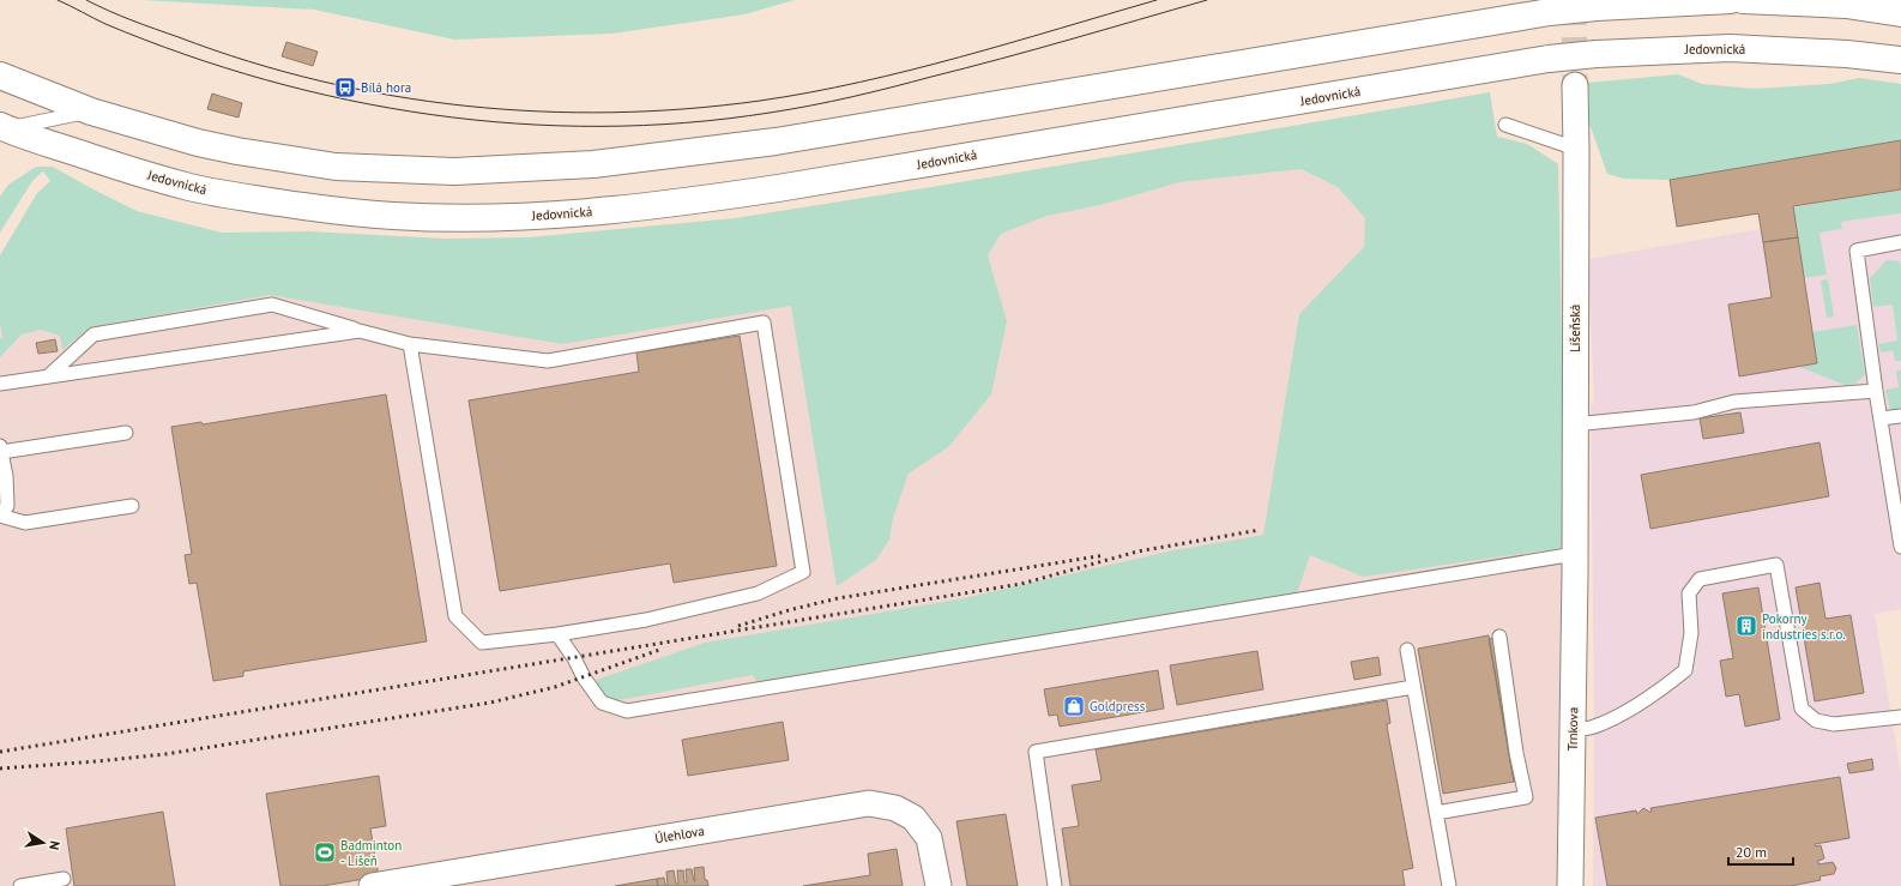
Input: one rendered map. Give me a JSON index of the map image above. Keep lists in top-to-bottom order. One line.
{"streets":{"main road":["Jedovnická"],"street":["Líšeňská","Trnkova","Úlehlova"]},"crossings":[["Líšeňská","Trnkova"]],"places":{"bus stop":["Bílá hora"],"building":["Pokorny industries s.r.o."],"shop":["Goldpress"],"sports":["Badminton - Líšeň"]},"scale_bar":"20 m","north":"right"}
